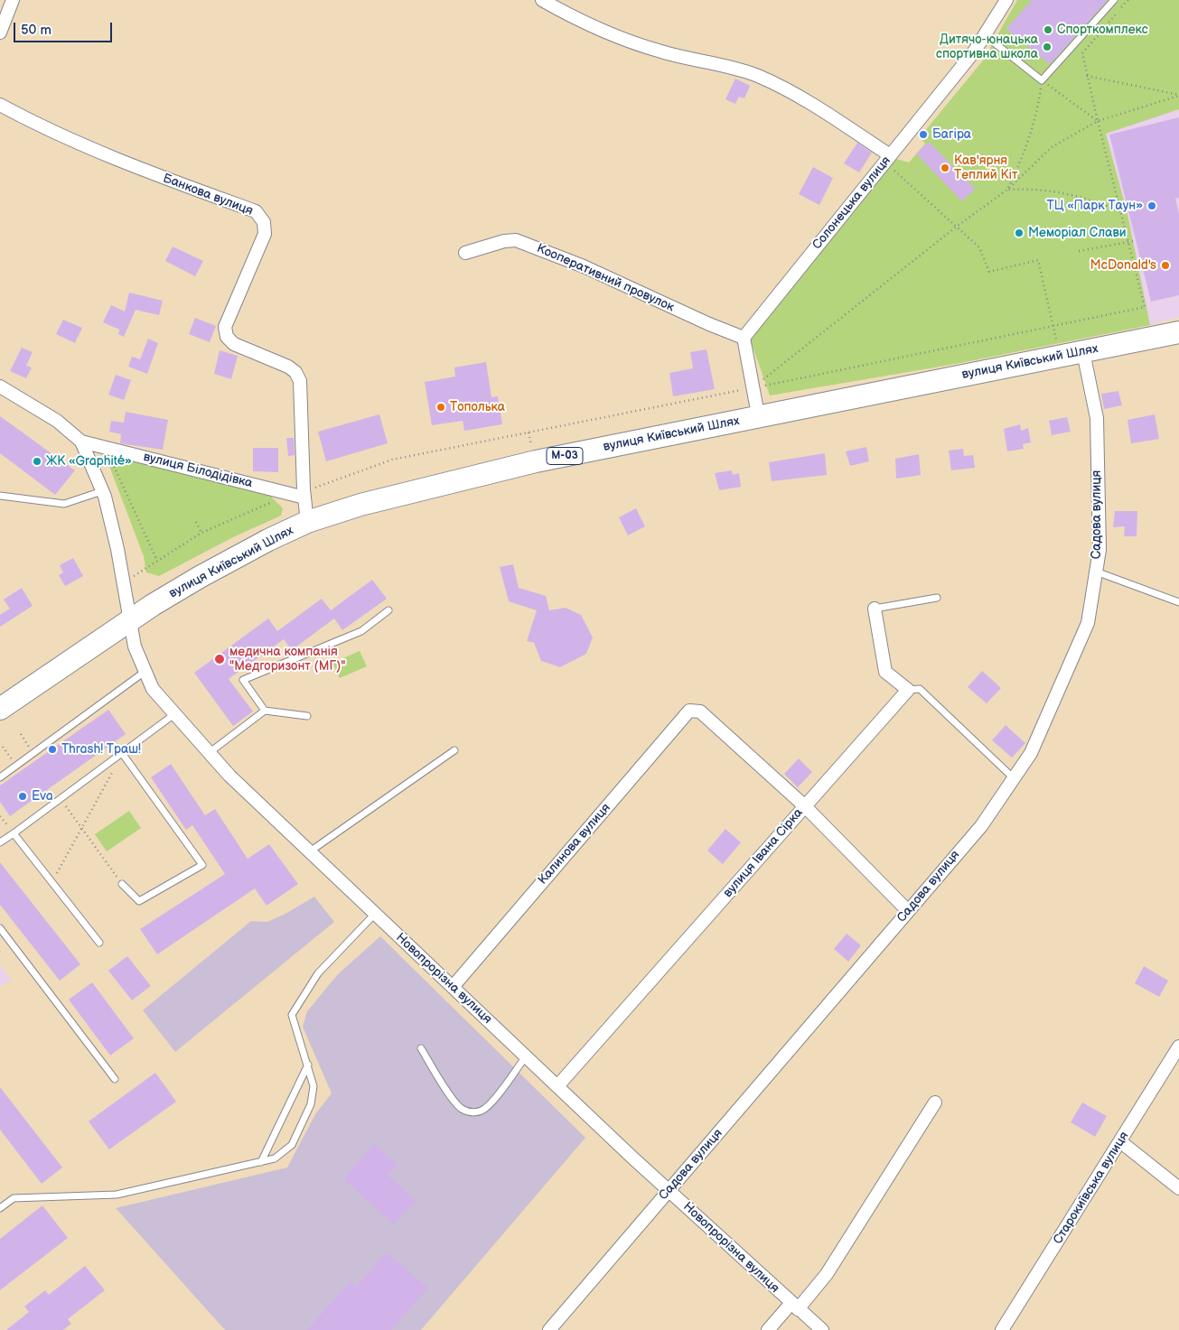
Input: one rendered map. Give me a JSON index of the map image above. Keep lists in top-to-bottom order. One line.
{"streets":{"highway":["вулиця Київський Шлях","М-03"],"street":["Банкова вулиця","Солонецька вулиця","Кооперативний провулок","вулиця Білодідівка","Садова вулиця","Калинова вулиця","вулиця Івана Сірка","Новопрорізна вулиця","Старокиївська вулиця"]},"crossings":[["Банкова вулиця","вулиця Київський Шлях"],["Банкова вулиця","вулиця Білодідівка"],["Солонецька вулиця","Кооперативний провулок"],["вулиця Київський Шлях","Садова вулиця"],["вулиця Київський Шлях","Новопрорізна вулиця"],["вулиця Білодідівка","Новопрорізна вулиця"],["Садова вулиця","Новопрорізна вулиця"],["Калинова вулиця","вулиця Івана Сірка"],["Калинова вулиця","Новопрорізна вулиця"],["вулиця Івана Сірка","Новопрорізна вулиця"]],"places":["Спорткомплекс","Дитячо-юнацька спортивна школа","Багіра","Кав'ярня Теплий Кіт","ТЦ «Парк Таун»","Mеморіал Слави","McDonald's","Тополька","ЖК «Graphité»","медична компанія \"Медгоризонт (МГ)\"","Thrash! Траш!","Eva"],"scale_bar":"50 m"}
